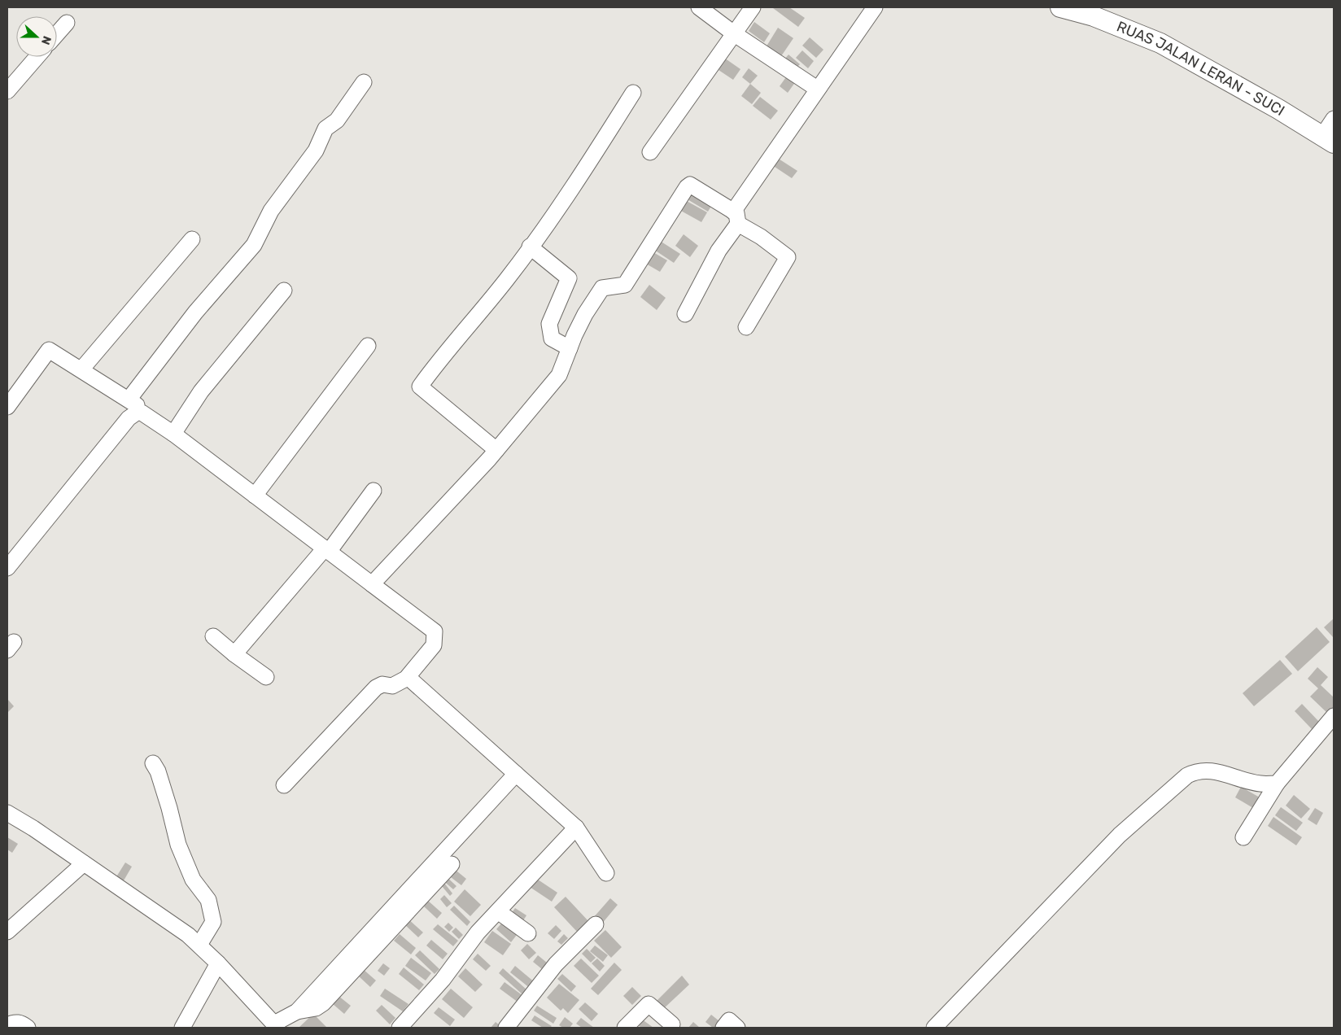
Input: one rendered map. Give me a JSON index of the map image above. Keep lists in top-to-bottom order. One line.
{"streets":{"main road":["RUAS JALAN LERAN - SUCI"]},"north":"right"}
